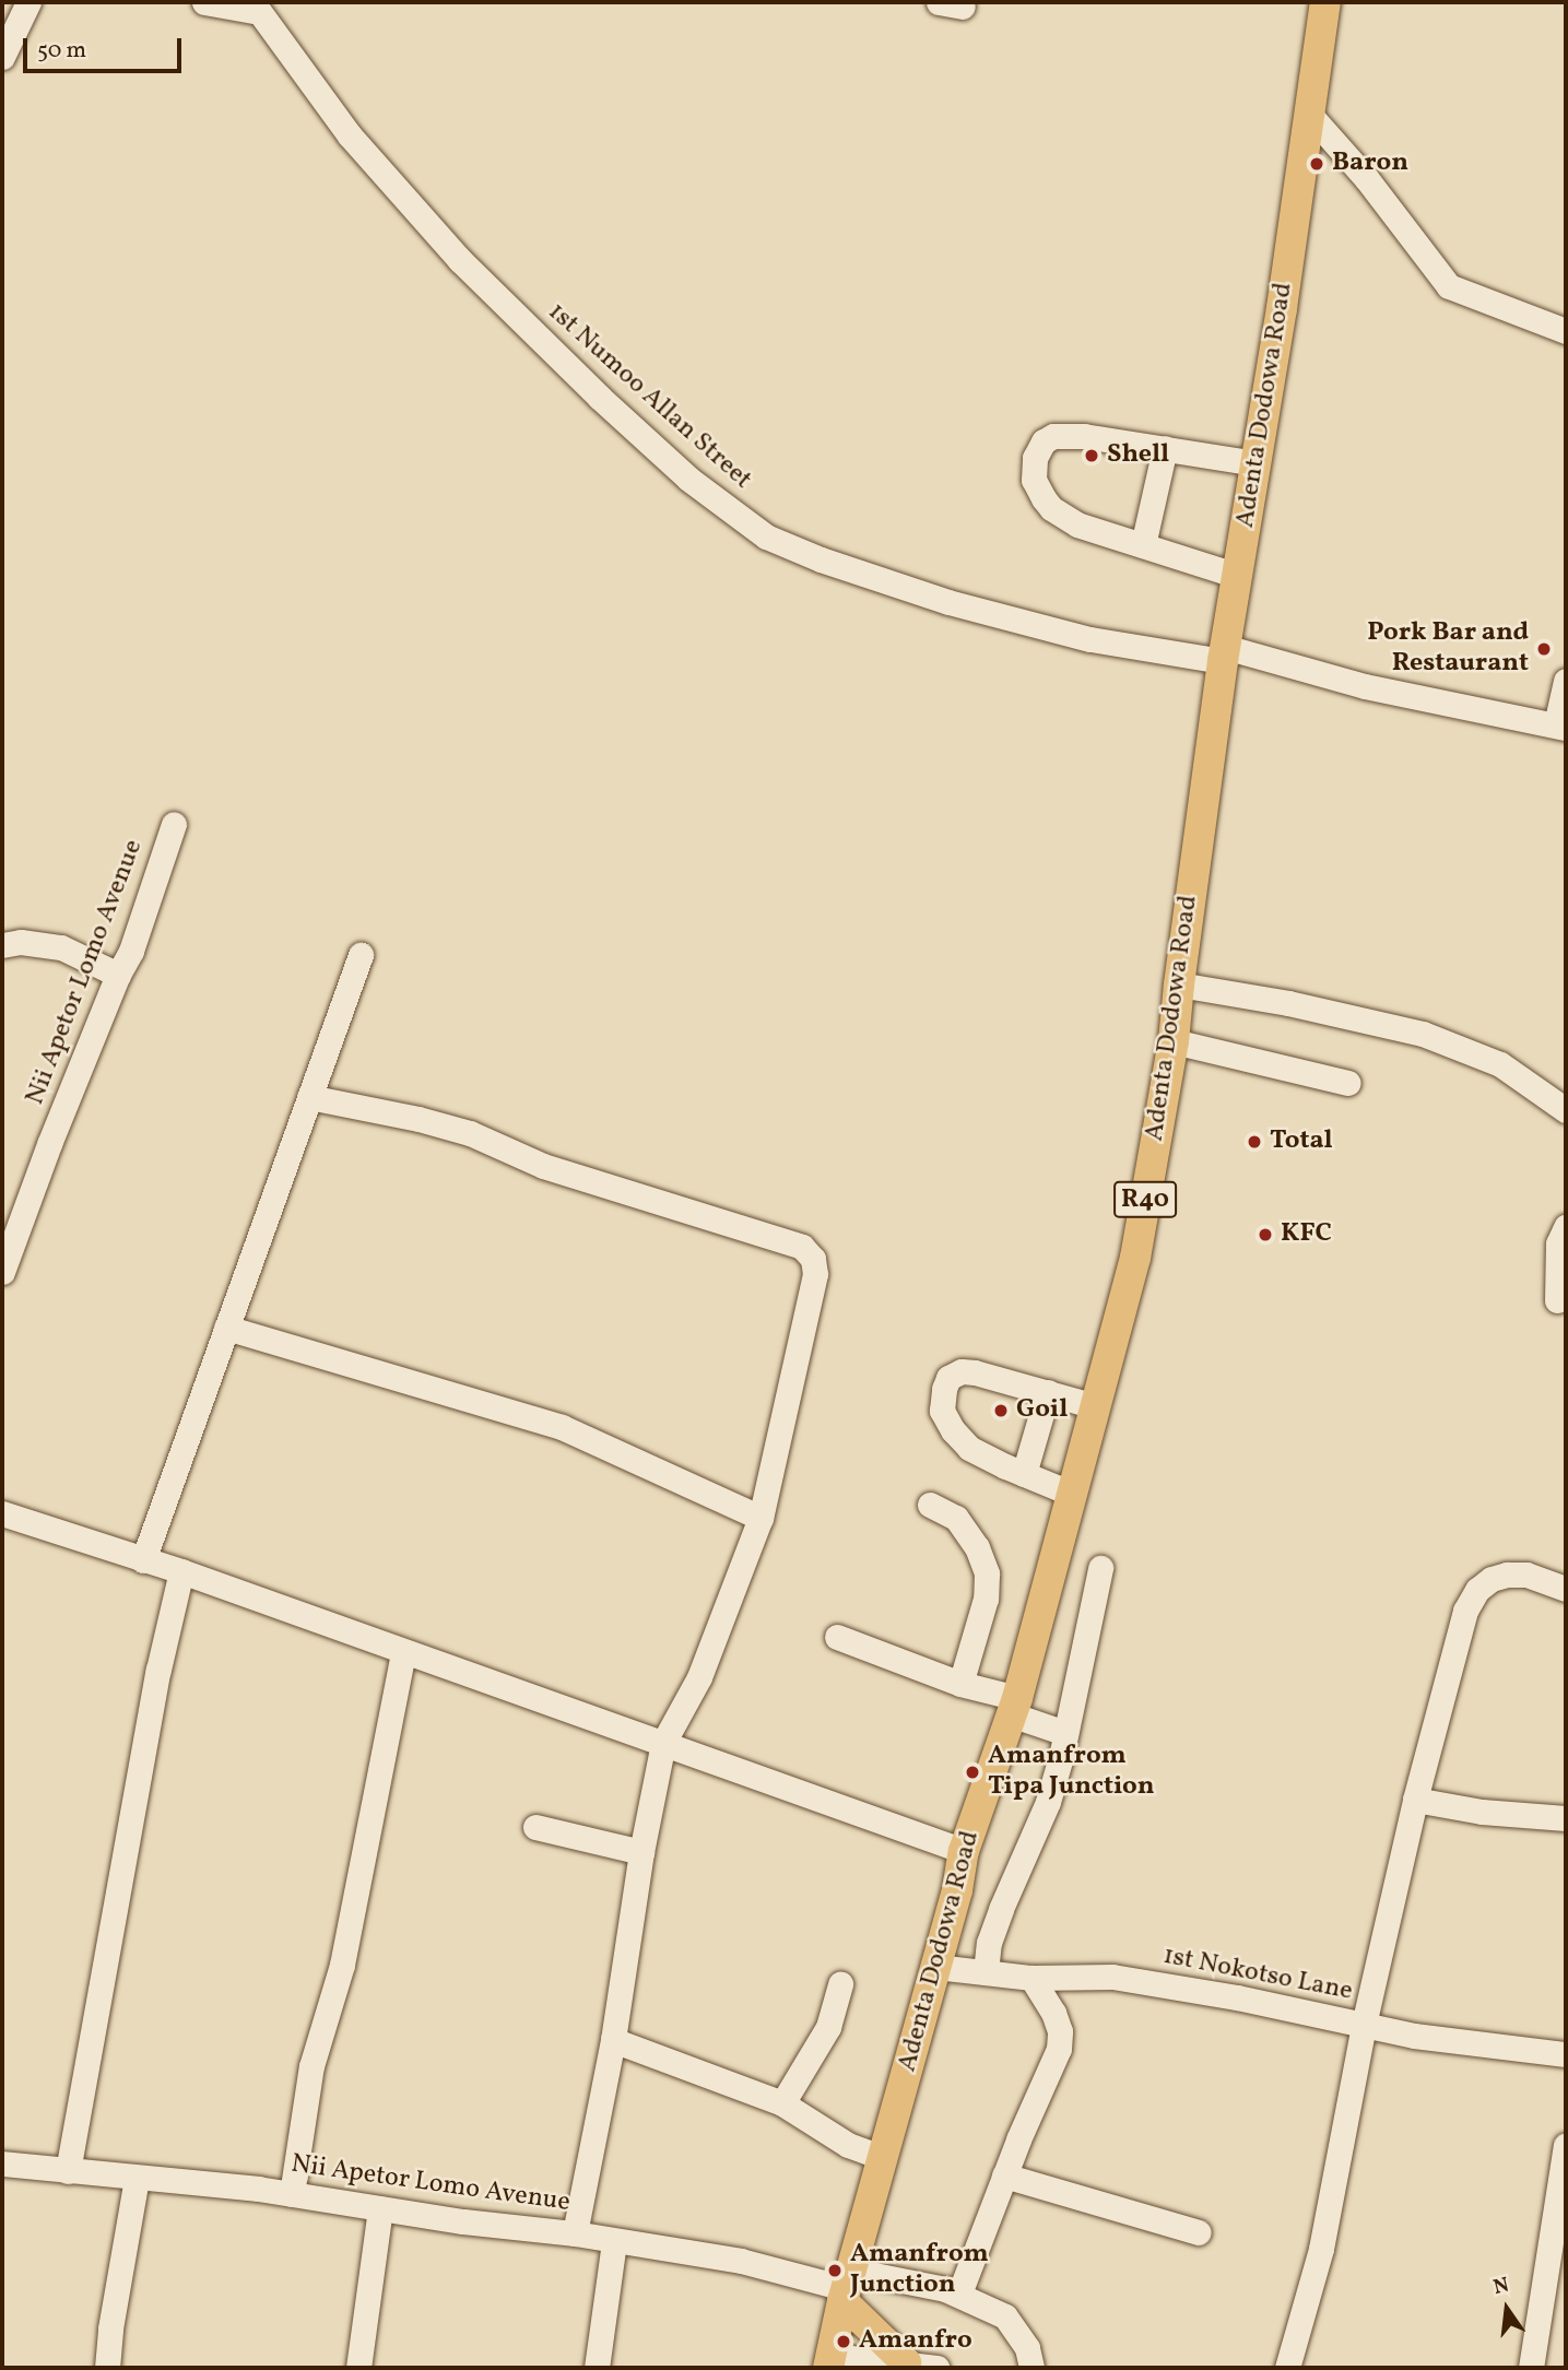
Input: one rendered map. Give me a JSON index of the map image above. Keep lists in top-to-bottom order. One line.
{"streets":{"main road":["Adenta Dodowa Road","R40"],"street":["1st Numoo Allan Street","Nii Apetor Lomo Avenue","1st Nokotso Lane"]},"crossings":[["1st Numoo Allan Street","Adenta Dodowa Road"],["Adenta Dodowa Road","Nii Apetor Lomo Avenue"],["Adenta Dodowa Road","1st Nokotso Lane"]],"places":["Baron","Shell","Pork Bar and Restaurant","Total","KFC","Goil","Amanfrom Tipa Junction","Amanfrom Junction","Amanfro"],"scale_bar":"50 m","north":"top"}
